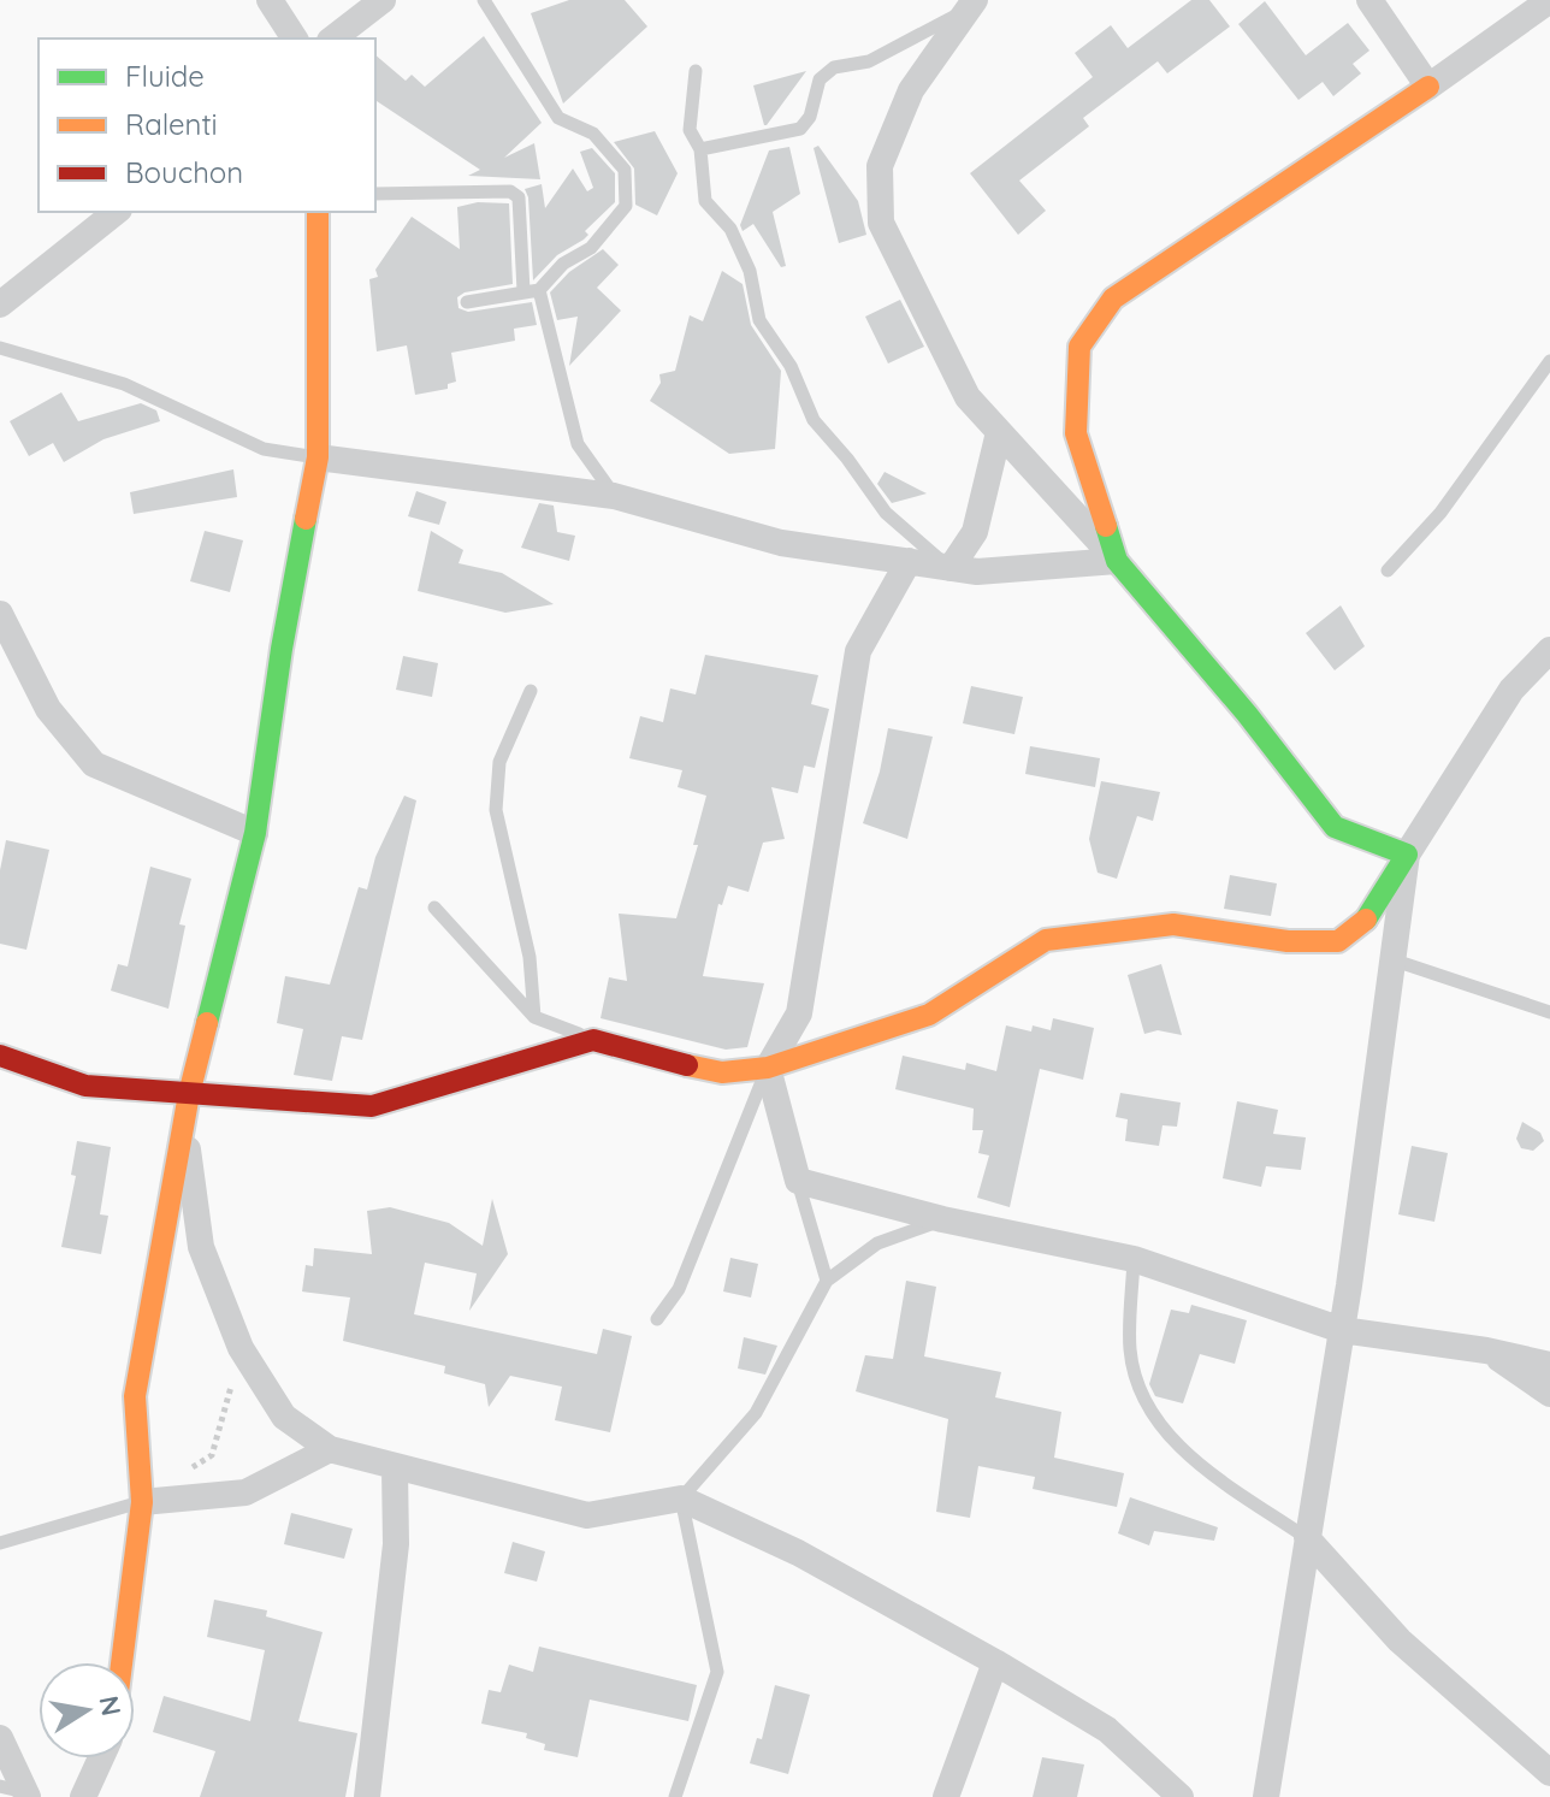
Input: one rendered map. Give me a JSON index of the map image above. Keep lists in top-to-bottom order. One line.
{"legend":["Fluide","Ralenti","Bouchon"],"north":"right"}
